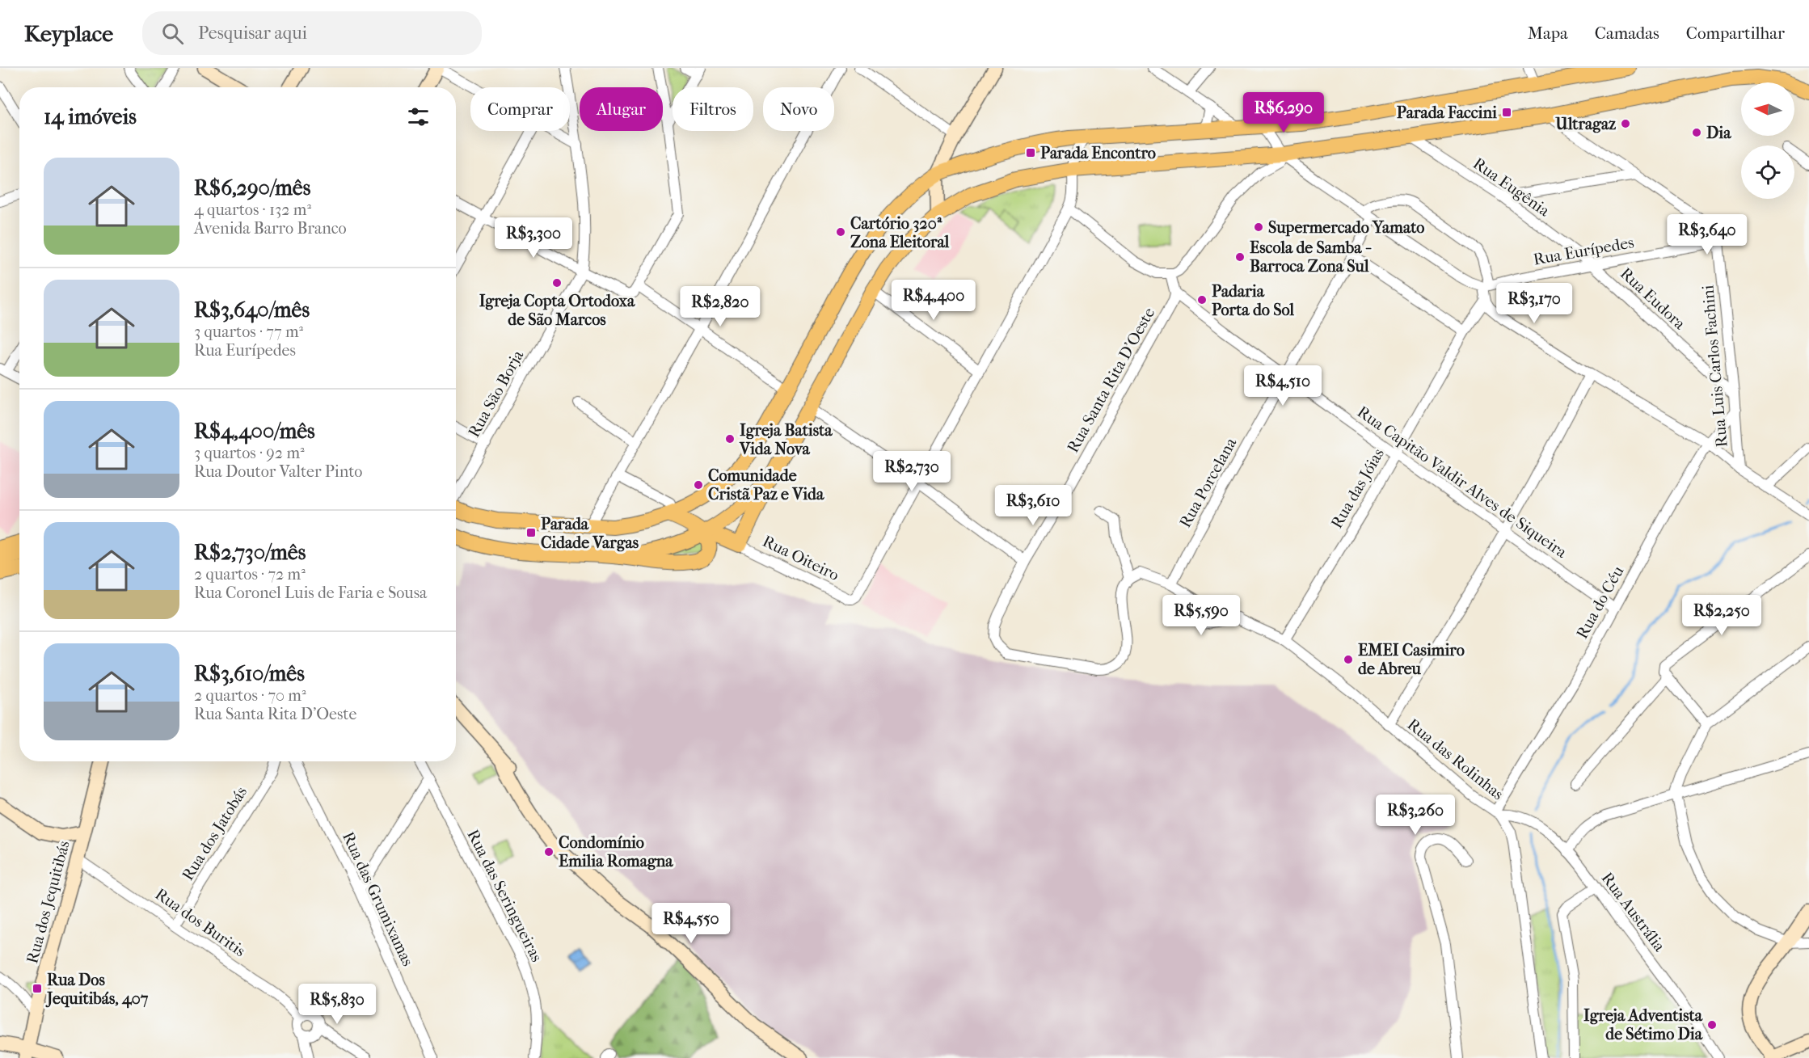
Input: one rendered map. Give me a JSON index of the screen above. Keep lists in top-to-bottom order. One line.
{"streets":{"street":["Rua Eugênia","Rua Eurípedes","Rua Eudora","Rua Luis Carlos Fachini","Rua Santa Rita D'Oeste","Rua São Borja","Rua Capitão Valdir Alves de Siqueira","Rua Porcelana","Rua das Jóias","Rua Oiteiro","Rua do Céu","Rua das Rolinhas","Rua dos Jatobás","Rua das Seringueiras","Rua das Grumixamas","Rua dos Jequitibás","Rua Austrália","Rua dos Buritis"]},"crossings":[["Rua Eugênia","Rua Eurípedes"],["Rua Eugênia","Rua Eudora"],["Rua Eurípedes","Rua Eudora"],["Rua Eurípedes","Rua Luis Carlos Fachini"],["Rua Eudora","Rua Luis Carlos Fachini"],["Rua Luis Carlos Fachini","Rua do Céu"],["Rua Santa Rita D'Oeste","Rua Capitão Valdir Alves de Siqueira"],["Rua Santa Rita D'Oeste","Rua das Rolinhas"],["Rua Capitão Valdir Alves de Siqueira","Rua Porcelana"],["Rua Capitão Valdir Alves de Siqueira","Rua das Jóias"],["Rua Capitão Valdir Alves de Siqueira","Rua do Céu"],["Rua Porcelana","Rua das Rolinhas"],["Rua das Jóias","Rua das Rolinhas"],["Rua do Céu","Rua das Rolinhas"],["Rua do Céu","Rua Austrália"],["Rua das Rolinhas","Rua Austrália"],["Rua dos Jatobás","Rua dos Buritis"],["Rua dos Jequitibás","Rua dos Buritis"]],"places":{"transit":["Parada Faccini","Parada Encontro","Parada Cidade Vargas","Rua Dos Jequitibás, 407"],"other":["Ultragaz","Dia","Supermercado Yamato","Cartório 320ª Zona Eleitoral","Escola de Samba - Barroca Zona Sul","Igreja Copta Ortodoxa de São Marcos","Padaria Porta do Sol","Igreja Batista Vida Nova","Comunidade Cristã Paz e Vida","EMEI Casimiro de Abreu","Condomínio Emilia Romagna","Igreja Adventista de Sétimo Dia"]},"north":"left","page":{"header":"Keyplace","search":"Pesquisar aqui","nav":["Mapa","Camadas","Compartilhar"],"chip":["Comprar","Alugar","Filtros","Novo"],"heading":"14 imóveis","price":["R$6,290","R$3,640","R$3,300","R$4,400","R$3,170","R$2,820","R$4,510","R$2,730","R$3,610","R$5,590","R$2,250","R$3,260","R$4,550","R$5,830"],"list":[{"name":"R$6,290/mês","note":"4 quartos · 132 m² · Avenida Barro Branco"},{"name":"R$3,640/mês","note":"3 quartos · 77 m² · Rua Eurípedes"},{"name":"R$4,400/mês","note":"3 quartos · 92 m² · Rua Doutor Valter Pinto"},{"name":"R$2,730/mês","note":"2 quartos · 72 m² · Rua Coronel Luis de Faria e Sousa"},{"name":"R$3,610/mês","note":"2 quartos · 70 m² · Rua Santa Rita D'Oeste"}]}}
